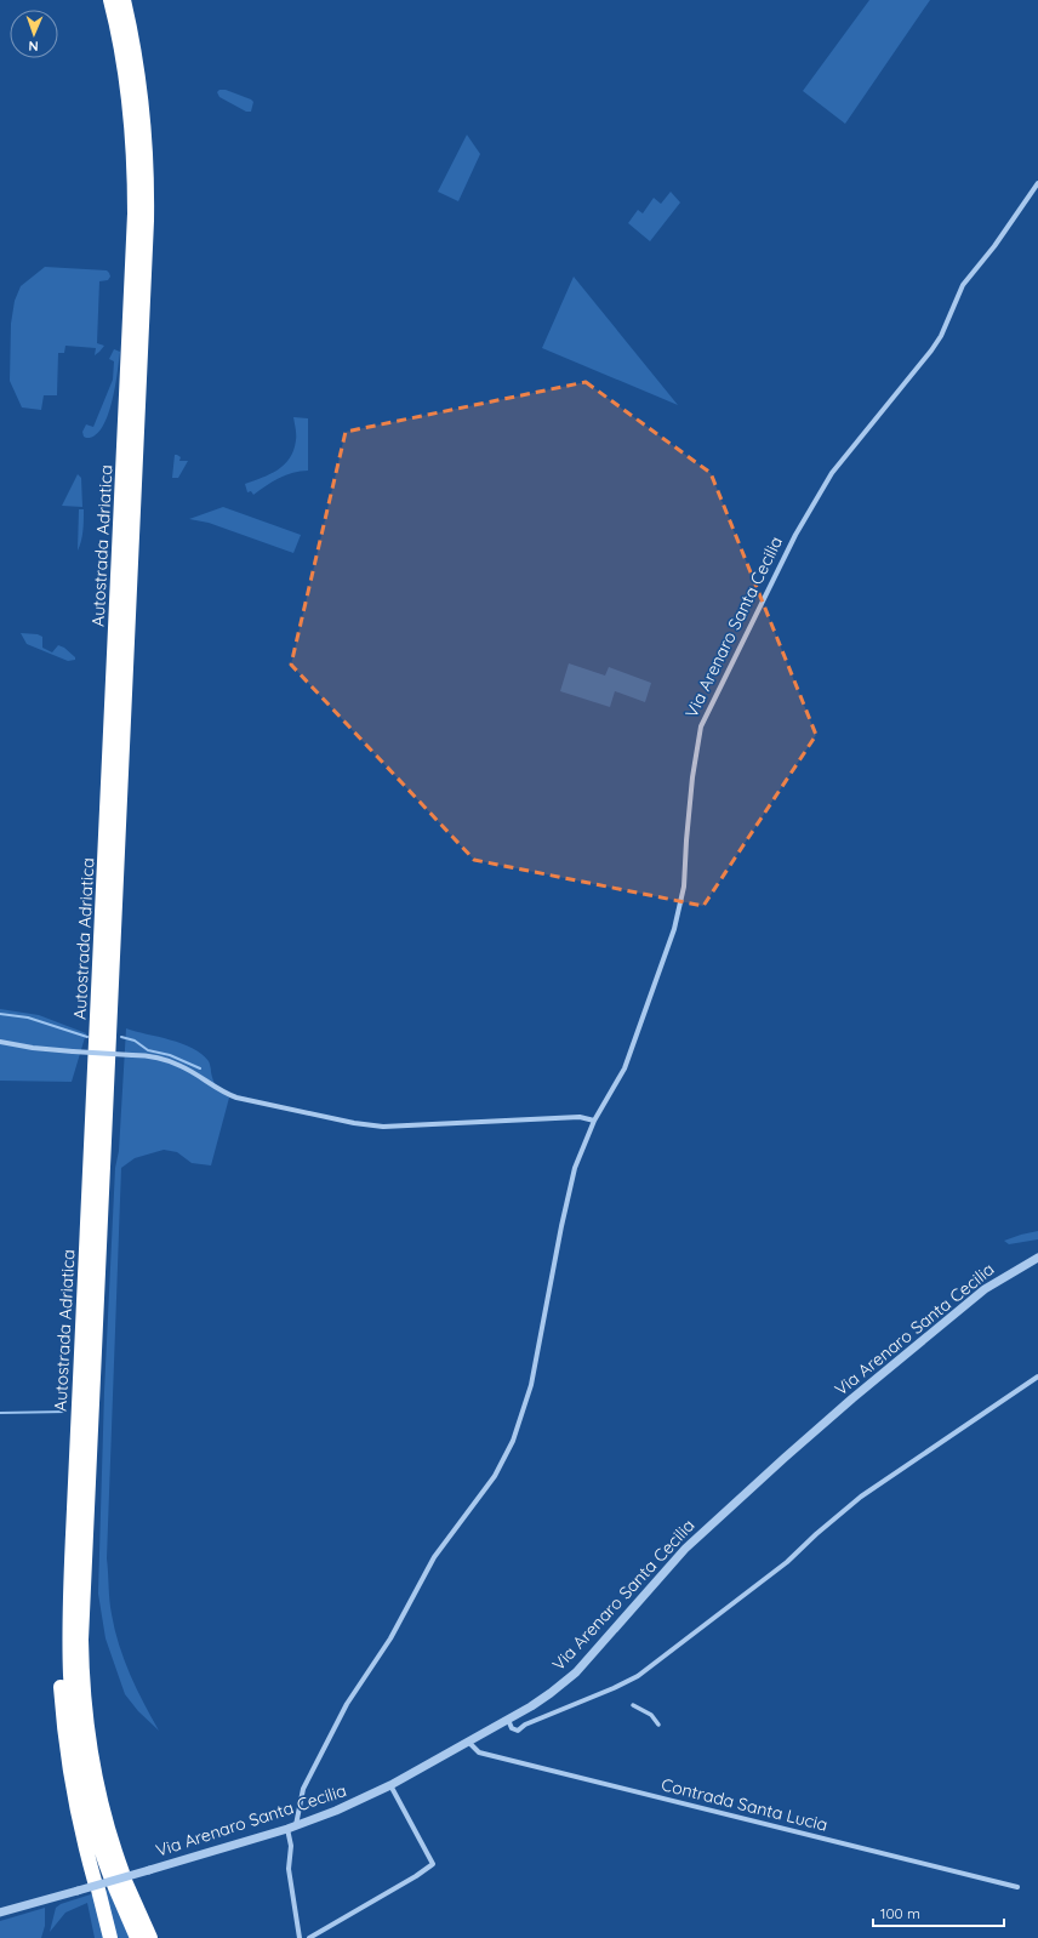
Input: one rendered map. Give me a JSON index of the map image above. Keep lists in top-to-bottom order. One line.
{"streets":{"highway":["Autostrada Adriatica"],"street":["Via Arenaro Santa Cecilia","Contrada Santa Lucia"]},"crossings":[["Via Arenaro Santa Cecilia","Contrada Santa Lucia"]],"scale_bar":"100 m","north":"bottom"}
